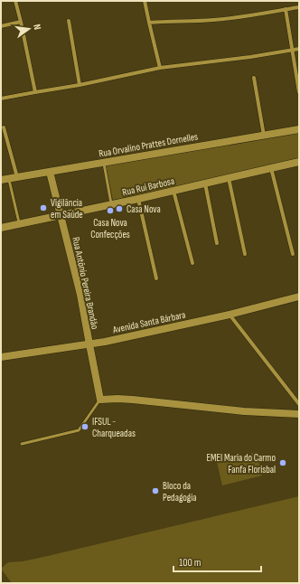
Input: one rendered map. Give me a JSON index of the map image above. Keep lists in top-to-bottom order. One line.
{"streets":{"street":["Rua Orvalino Prattes Dornelles","Rua Rui Barbosa","Rua Antônio Pereira Brandão","Avenida Santa Bárbara"]},"crossings":[["Rua Orvalino Prattes Dornelles","Rua Antônio Pereira Brandão"],["Rua Rui Barbosa","Rua Antônio Pereira Brandão"],["Rua Antônio Pereira Brandão","Avenida Santa Bárbara"]],"places":["Vigilância em Saúde","Casa Nova","Casa Nova Confecções","IFSUL - Charqueadas","EMEI Maria do Carmo Fanfa Florisbal","Bloco da Pedagogia"],"scale_bar":"100 m","north":"right"}
